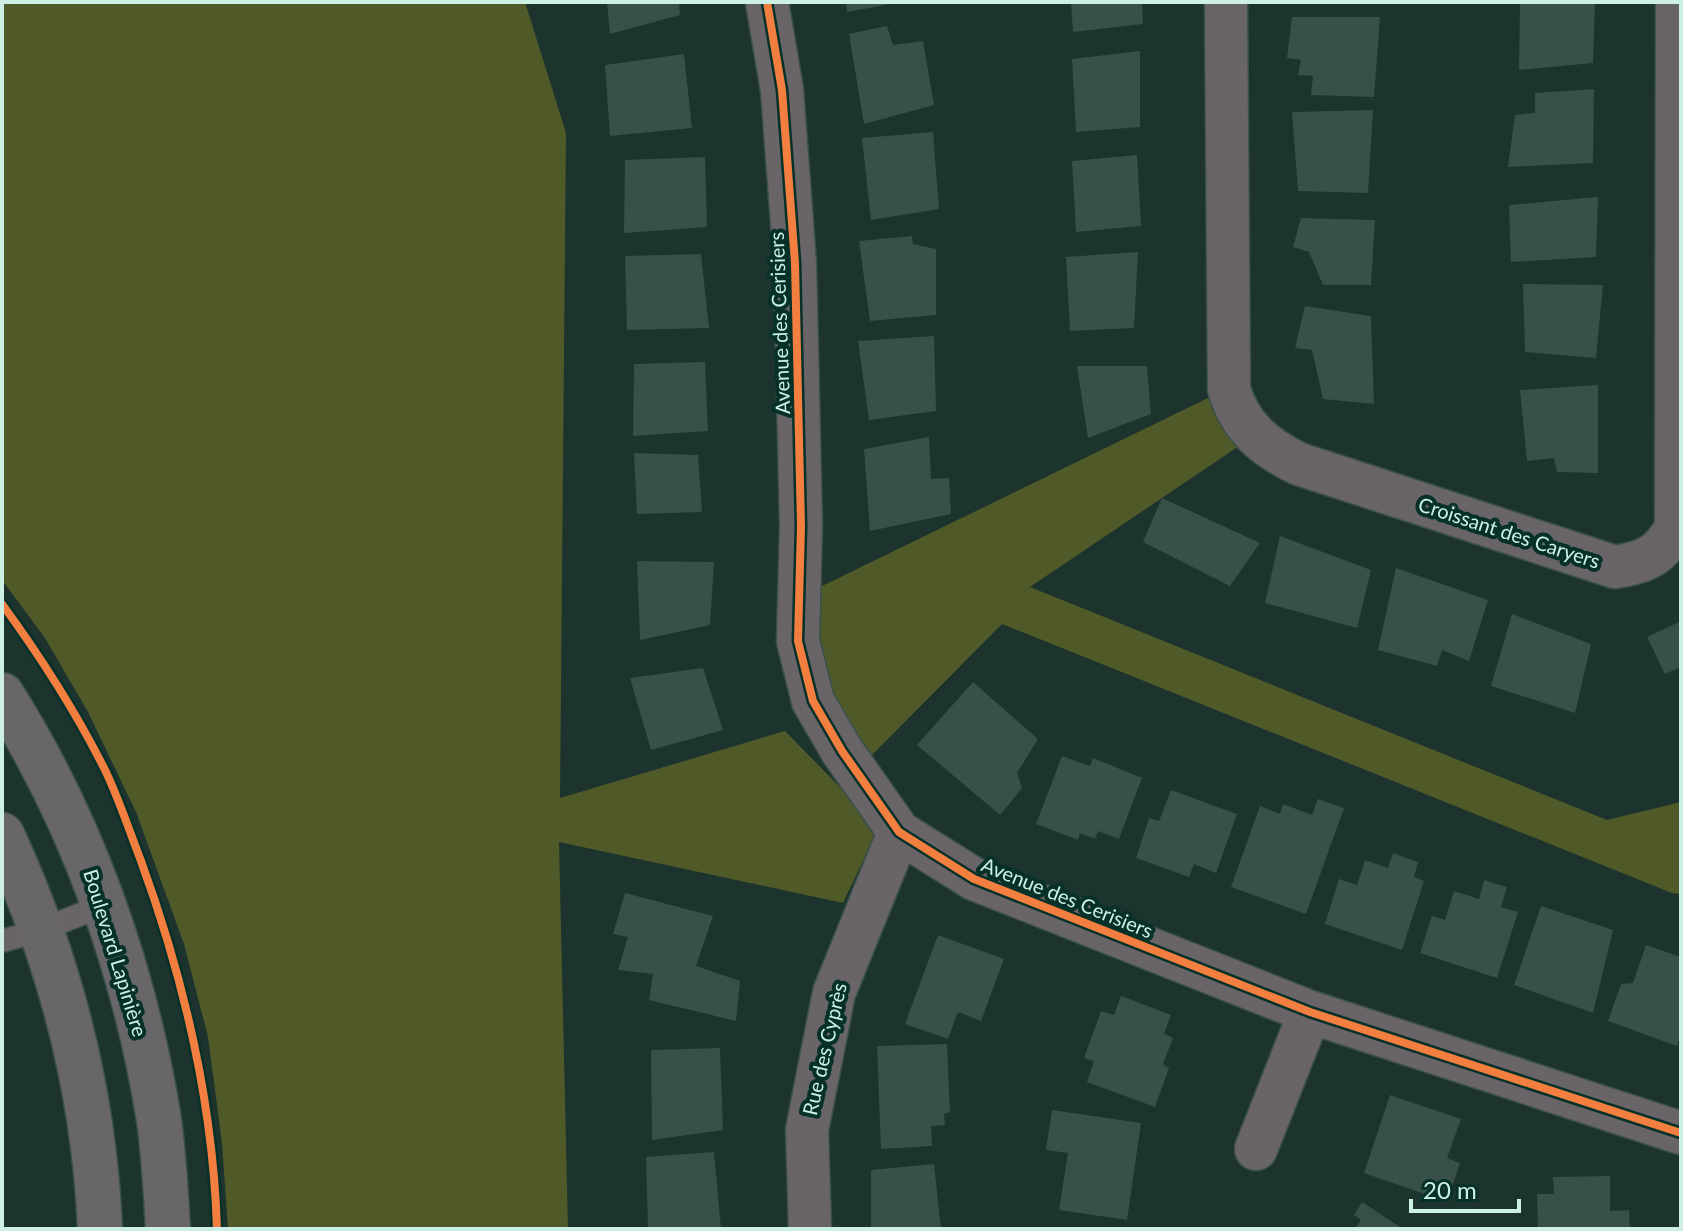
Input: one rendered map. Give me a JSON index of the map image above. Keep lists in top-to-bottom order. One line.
{"streets":{"main road":["Boulevard Lapinière"],"street":["Avenue des Cerisiers","Croissant des Caryers","Rue des Cyprès"]},"crossings":[["Avenue des Cerisiers","Rue des Cyprès"]],"scale_bar":"20 m"}
